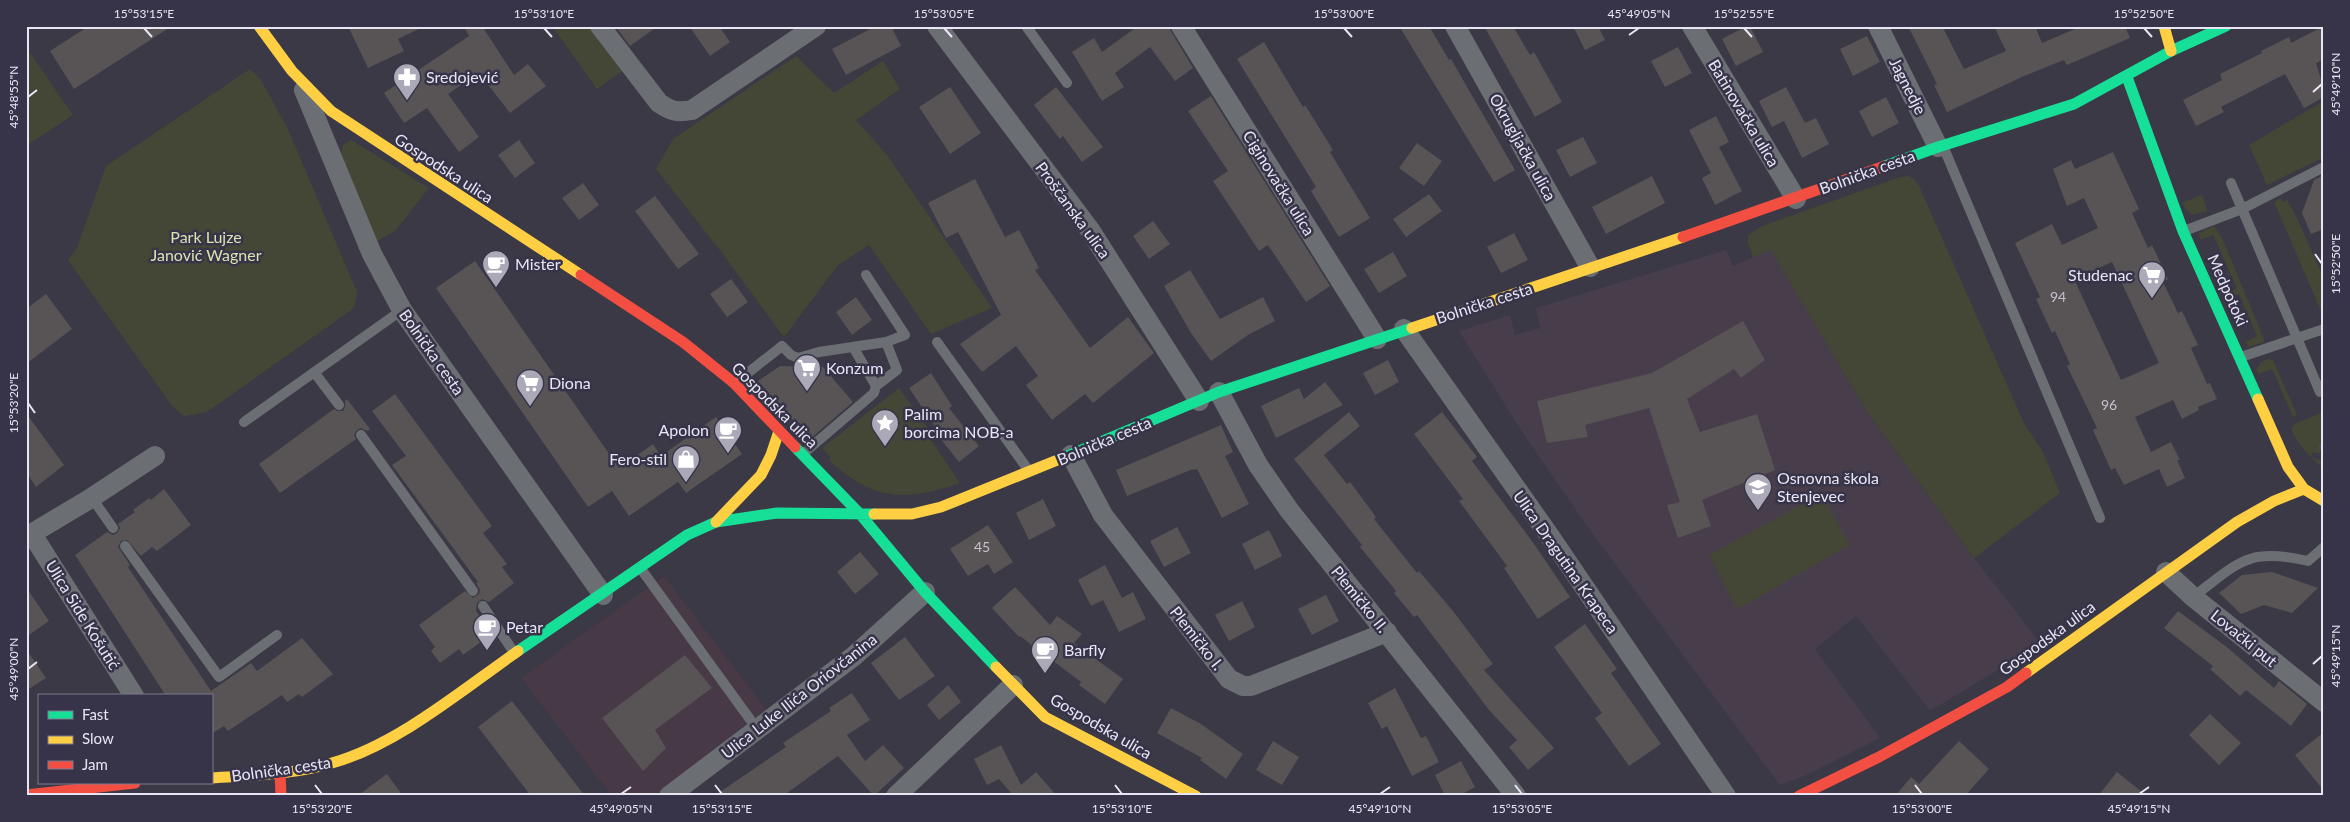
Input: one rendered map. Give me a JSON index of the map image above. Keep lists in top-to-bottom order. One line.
{"streets":{"street":["Jagnedje","Batinovačka ulica","Okrugljačka ulica","Gospodska ulica","Bolnička cesta","Ciginovačka ulica","Proščanska ulica","Medpotoki","Ulica Dragutina Krapeca","Plemičko II.","Ulica Side Košutić","Plemičko I.","Lovački put","Ulica Luke Ilića Oriovčanina"]},"crossings":[["Jagnedje","Bolnička cesta"],["Batinovačka ulica","Bolnička cesta"],["Okrugljačka ulica","Bolnička cesta"],["Gospodska ulica","Bolnička cesta"],["Gospodska ulica","Medpotoki"],["Gospodska ulica","Lovački put"],["Gospodska ulica","Ulica Luke Ilića Oriovčanina"],["Bolnička cesta","Ciginovačka ulica"],["Bolnička cesta","Proščanska ulica"],["Bolnička cesta","Medpotoki"],["Bolnička cesta","Ulica Dragutina Krapeca"],["Bolnička cesta","Plemičko II."],["Bolnička cesta","Plemičko I."],["Plemičko II.","Plemičko I."]],"parks":["Park Lujze Janović Wagner"],"places":{"pharmacy":["Sredojević"],"cafe":["Mister","Apolon","Petar","Barfly"],"supermarket":["Studenac","Konzum","Diona"],"place":["Palim borcima NOB-a"],"shop":["Fero-stil"],"school or university":["Osnovna škola Stenjevec"]},"house_numbers":["94","96","45"],"legend":["Fast","Slow","Jam"],"coordinates":["15°53'15\"E","15°53'10\"E","15°53'05\"E","15°53'00\"E","45°49'05\"N","15°52'55\"E","15°52'50\"E","45°49'10\"N","45°48'55\"N","15°53'20\"E","45°49'15\"N","45°49'00\"N"]}
